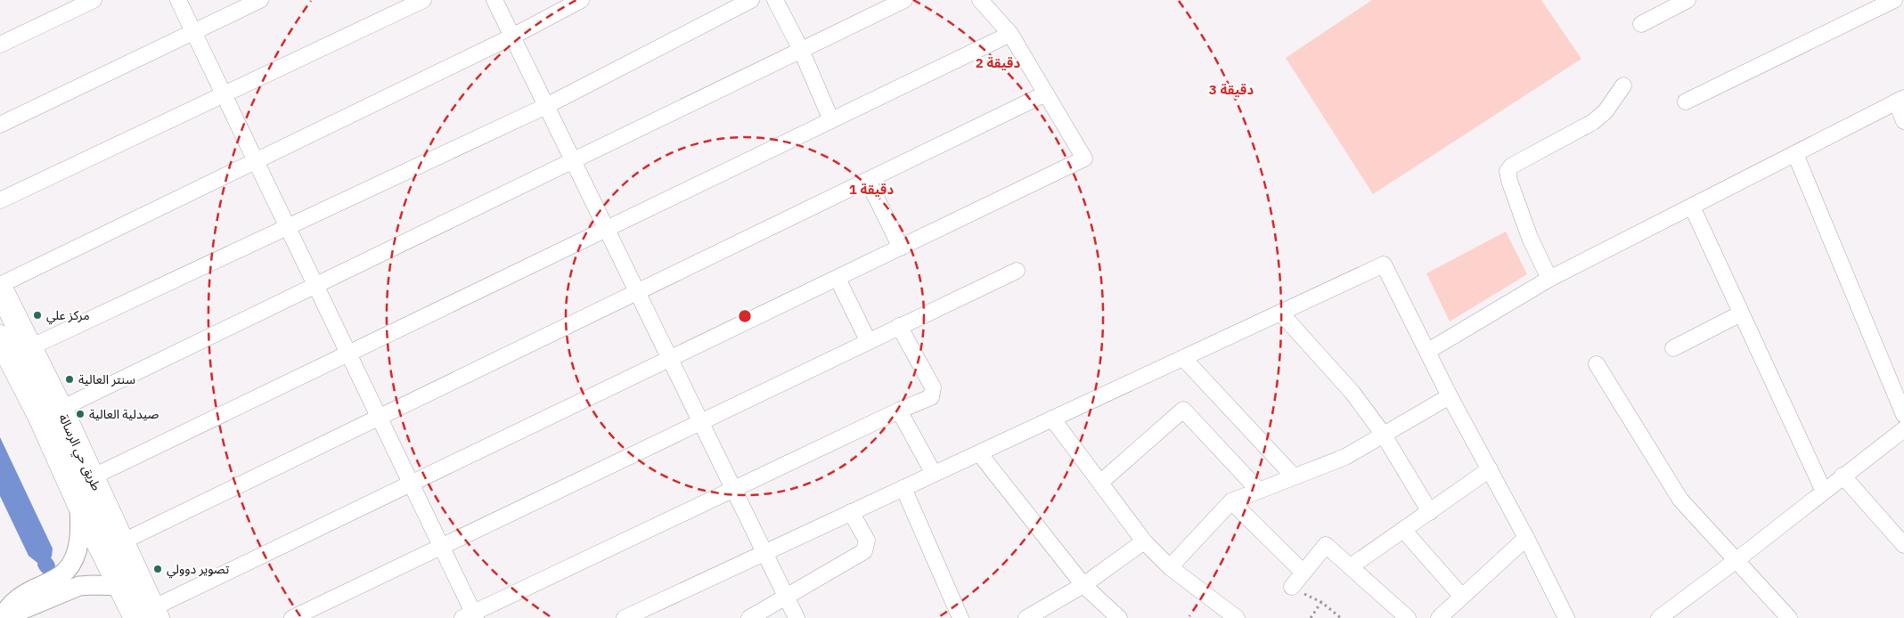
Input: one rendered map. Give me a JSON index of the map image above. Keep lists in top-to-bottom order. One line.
{"streets":{"main road":["طريق حي الرسالة"]},"places":["مركز علي","سنتر العالية","صيدلية العالية","تصوير دوولي"],"rings":["2 دقيقة","3 دقيقة","1 دقيقة"]}
